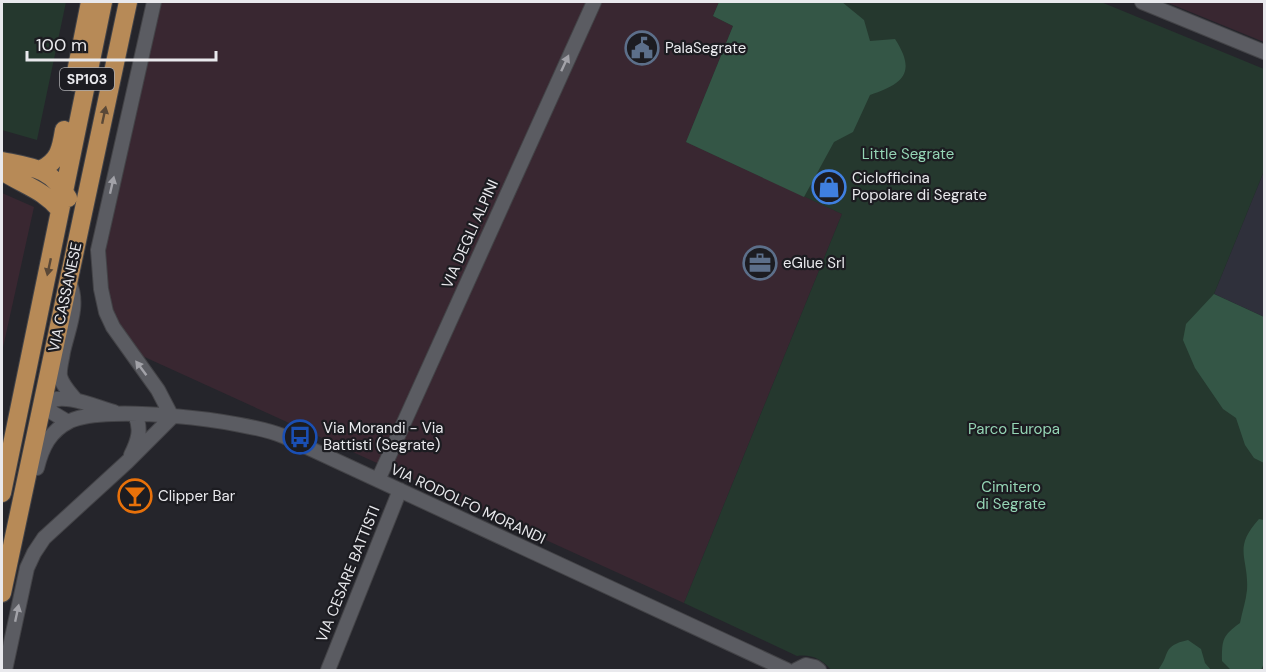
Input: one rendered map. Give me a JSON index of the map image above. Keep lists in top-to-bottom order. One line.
{"streets":{"main road":["SP103","VIA CASSANESE"],"street":["VIA DEGLI ALPINI","VIA RODOLFO MORANDI","VIA CESARE BATTISTI"]},"crossings":[["SP103","VIA CASSANESE"],["VIA DEGLI ALPINI","VIA RODOLFO MORANDI"],["VIA CASSANESE","VIA RODOLFO MORANDI"],["VIA RODOLFO MORANDI","VIA CESARE BATTISTI"]],"one_way":["VIA DEGLI ALPINI"],"parks":["Little Segrate","Parco Europa","Cimitero di Segrate"],"places":{"public building":["PalaSegrate"],"shop":["Ciclofficina Popolare di Segrate"],"office":["eGlue Srl"],"bus stop":["Via Morandi - Via Battisti (Segrate)"],"bar":["Clipper Bar"]},"scale_bar":"100 m"}
